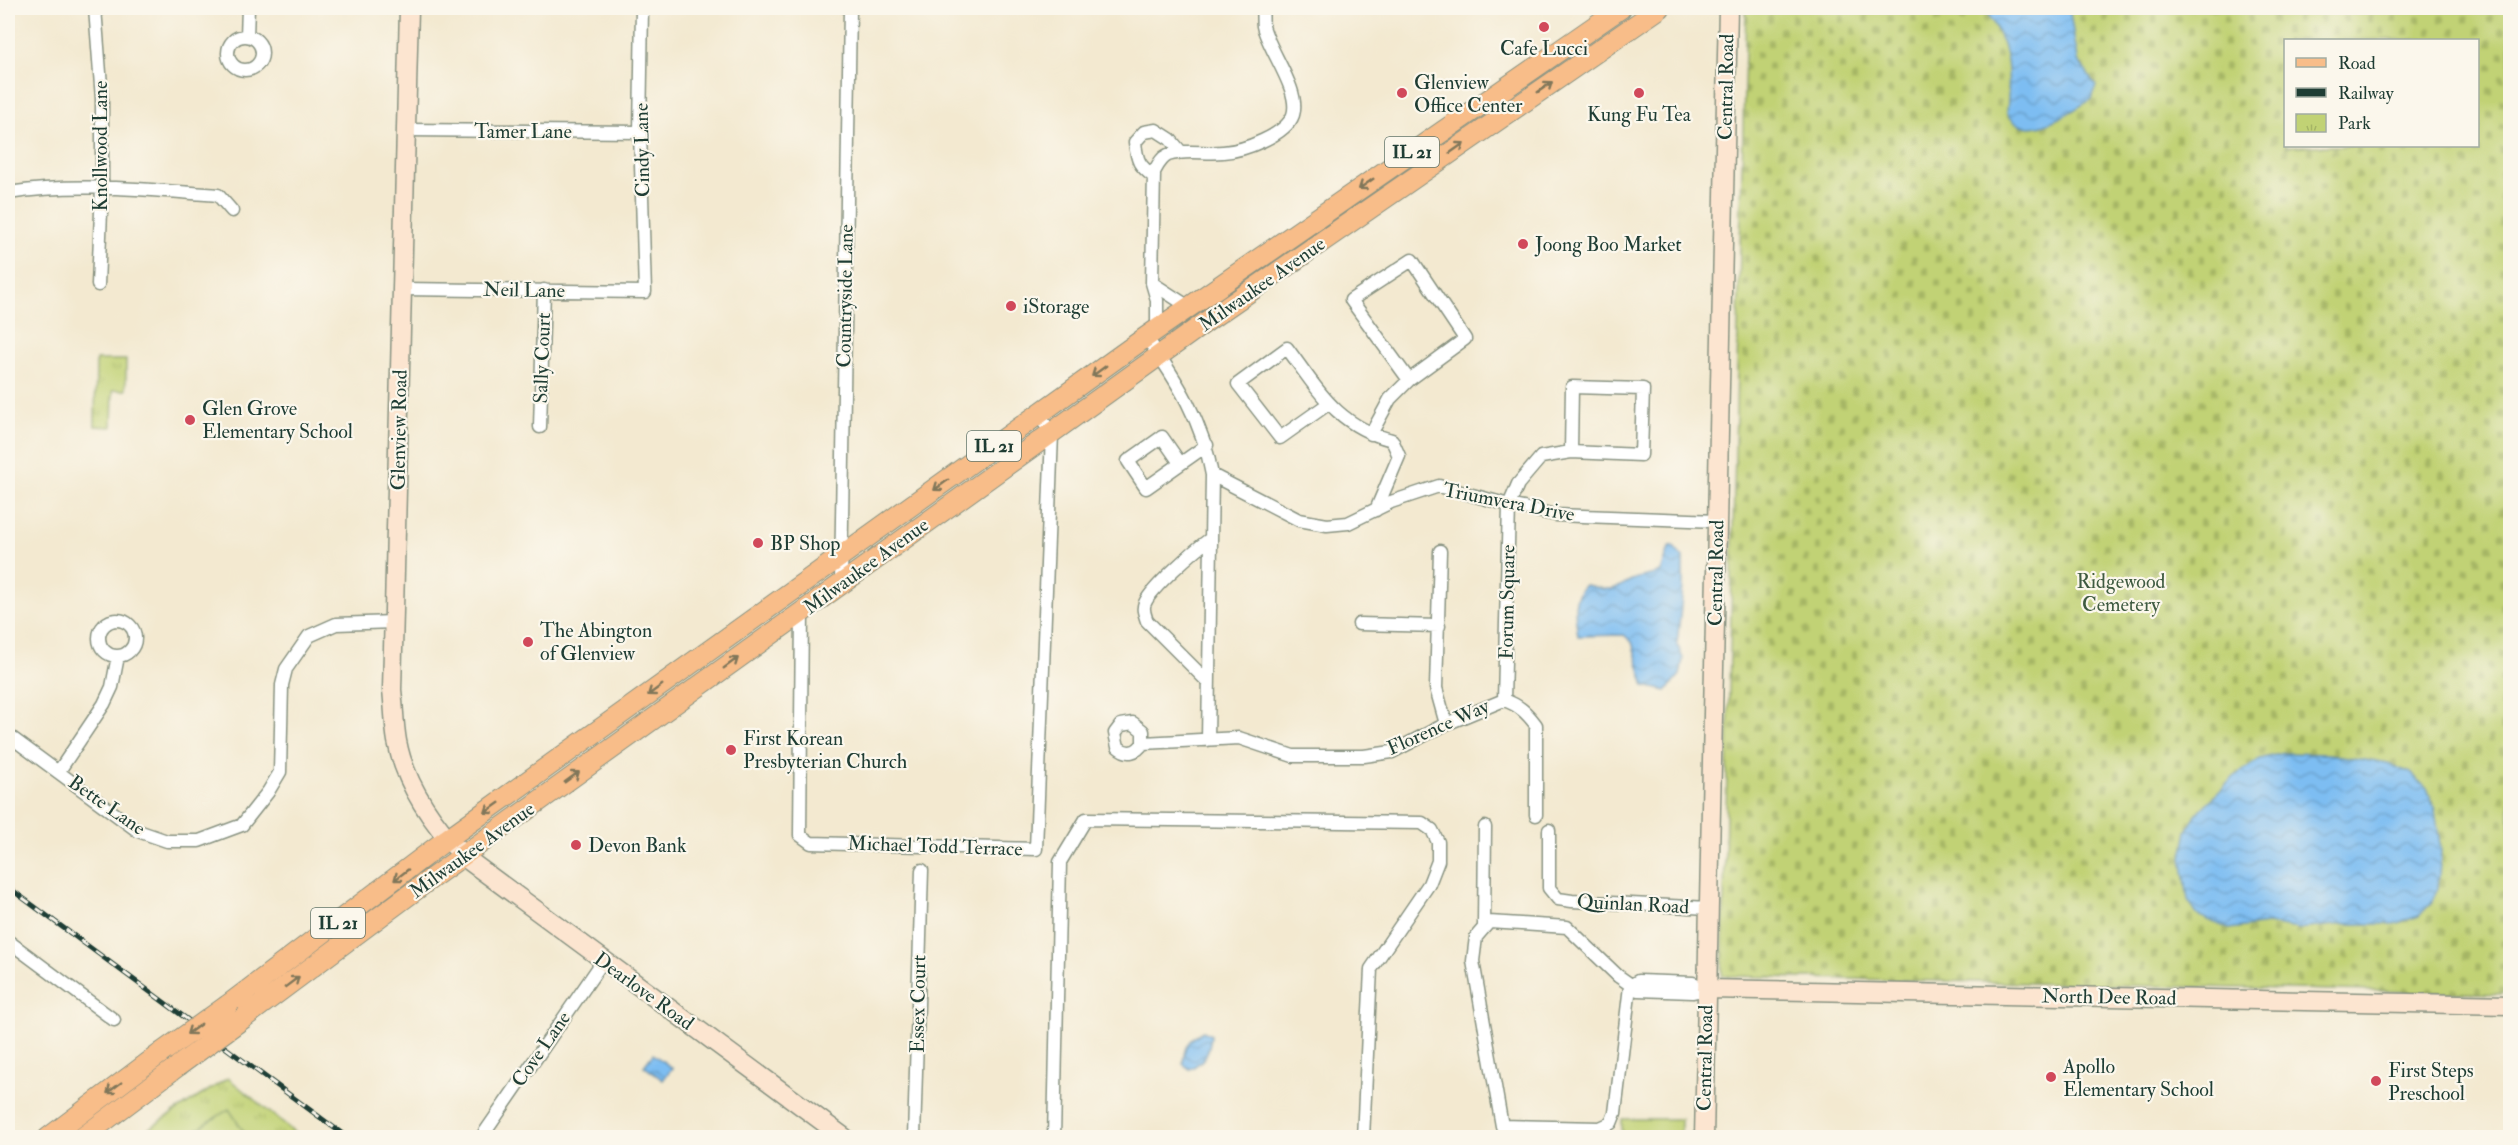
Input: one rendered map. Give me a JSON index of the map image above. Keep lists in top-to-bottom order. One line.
{"streets":{"main road":["Central Road","IL 21","Milwaukee Avenue","Glenview Road","Dearlove Road","North Dee Road"],"street":["Tamer Lane","Knollwood Lane","Cindy Lane","Neil Lane","Countryside Lane","Sally Court","Triumvera Drive","Forum Square","Florence Way","Bette Lane","Michael Todd Terrace","Quinlan Road","Essex Court","Cove Lane"]},"crossings":[["Central Road","Triumvera Drive"],["Central Road","Quinlan Road"],["Central Road","North Dee Road"],["Tamer Lane","Cindy Lane"],["Tamer Lane","Glenview Road"],["Cindy Lane","Neil Lane"],["Milwaukee Avenue","Countryside Lane"],["Milwaukee Avenue","Glenview Road"],["Milwaukee Avenue","Michael Todd Terrace"],["Milwaukee Avenue","Dearlove Road"],["Neil Lane","Sally Court"],["Neil Lane","Glenview Road"],["Glenview Road","Bette Lane"],["Glenview Road","Dearlove Road"],["Triumvera Drive","Forum Square"],["Forum Square","Florence Way"],["Dearlove Road","Cove Lane"]],"parks":["Ridgewood Cemetery"],"places":["Cafe Lucci","Glenview Office Center","Kung Fu Tea","Joong Boo Market","iStorage","Glen Grove Elementary School","BP Shop","The Abington of Glenview","First Korean Presbyterian Church","Devon Bank","Apollo Elementary School","First Steps Preschool"],"legend":["Road","Railway","Park"]}
